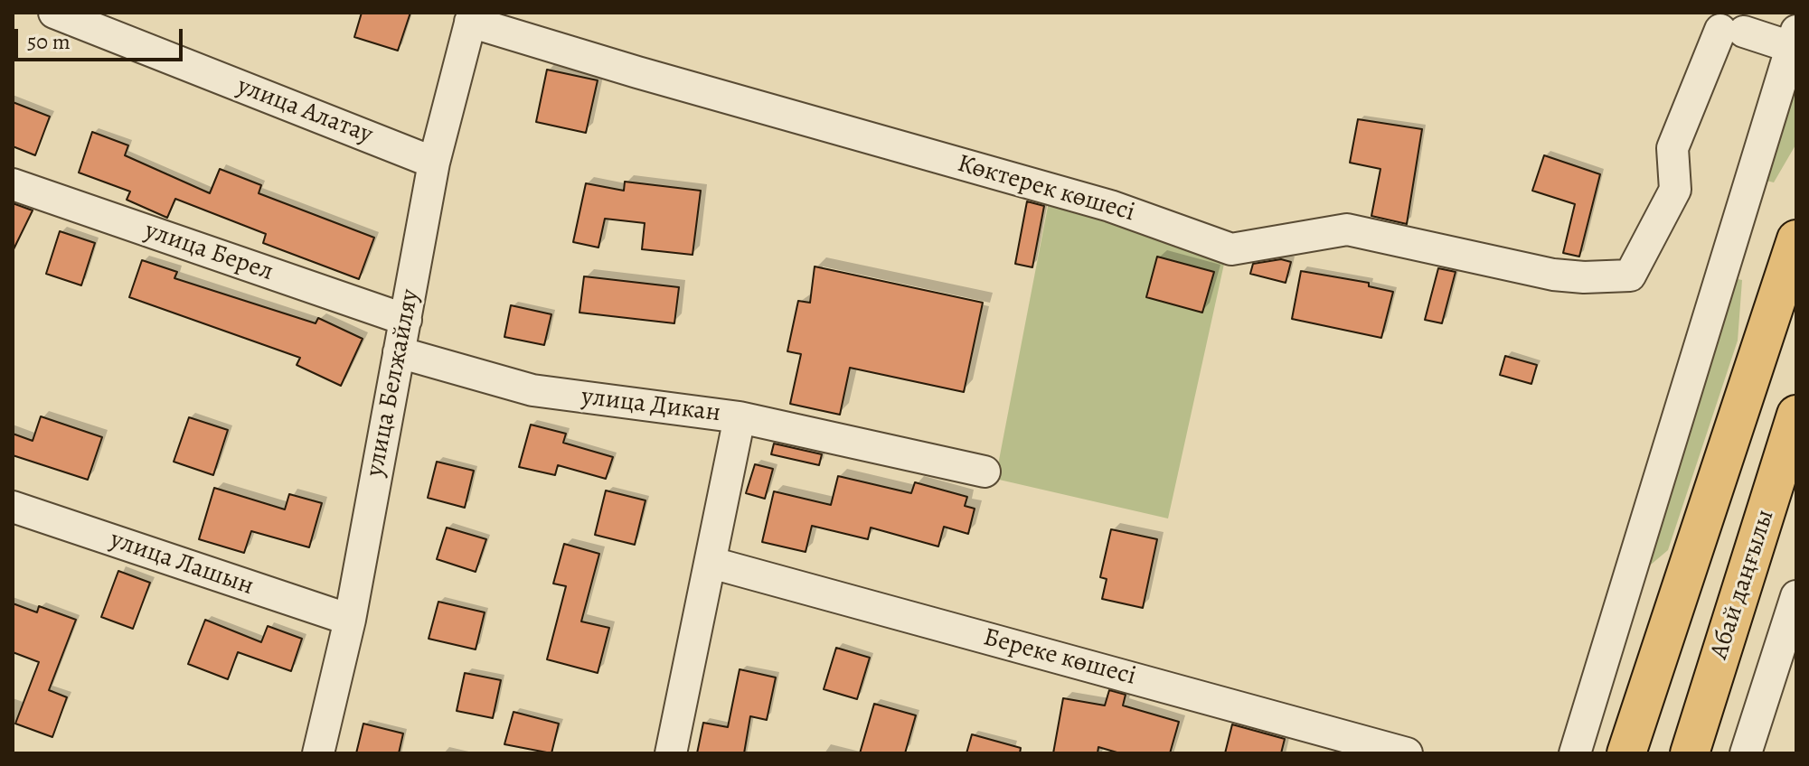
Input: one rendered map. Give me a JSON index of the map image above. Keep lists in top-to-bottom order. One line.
{"streets":{"main road":["Абай даңғылы"],"street":["улица Алатау","Көктерек көшесі","улица Берел","улица Белжайляу","улица Дикан","улица Лашын","Береке көшесі"]},"crossings":[["улица Алатау","улица Белжайляу"],["Көктерек көшесі","улица Белжайляу"],["улица Берел","улица Белжайляу"],["улица Белжайляу","улица Дикан"],["улица Белжайляу","улица Лашын"],["улица Дикан","Береке көшесі"]],"scale_bar":"50 m"}
